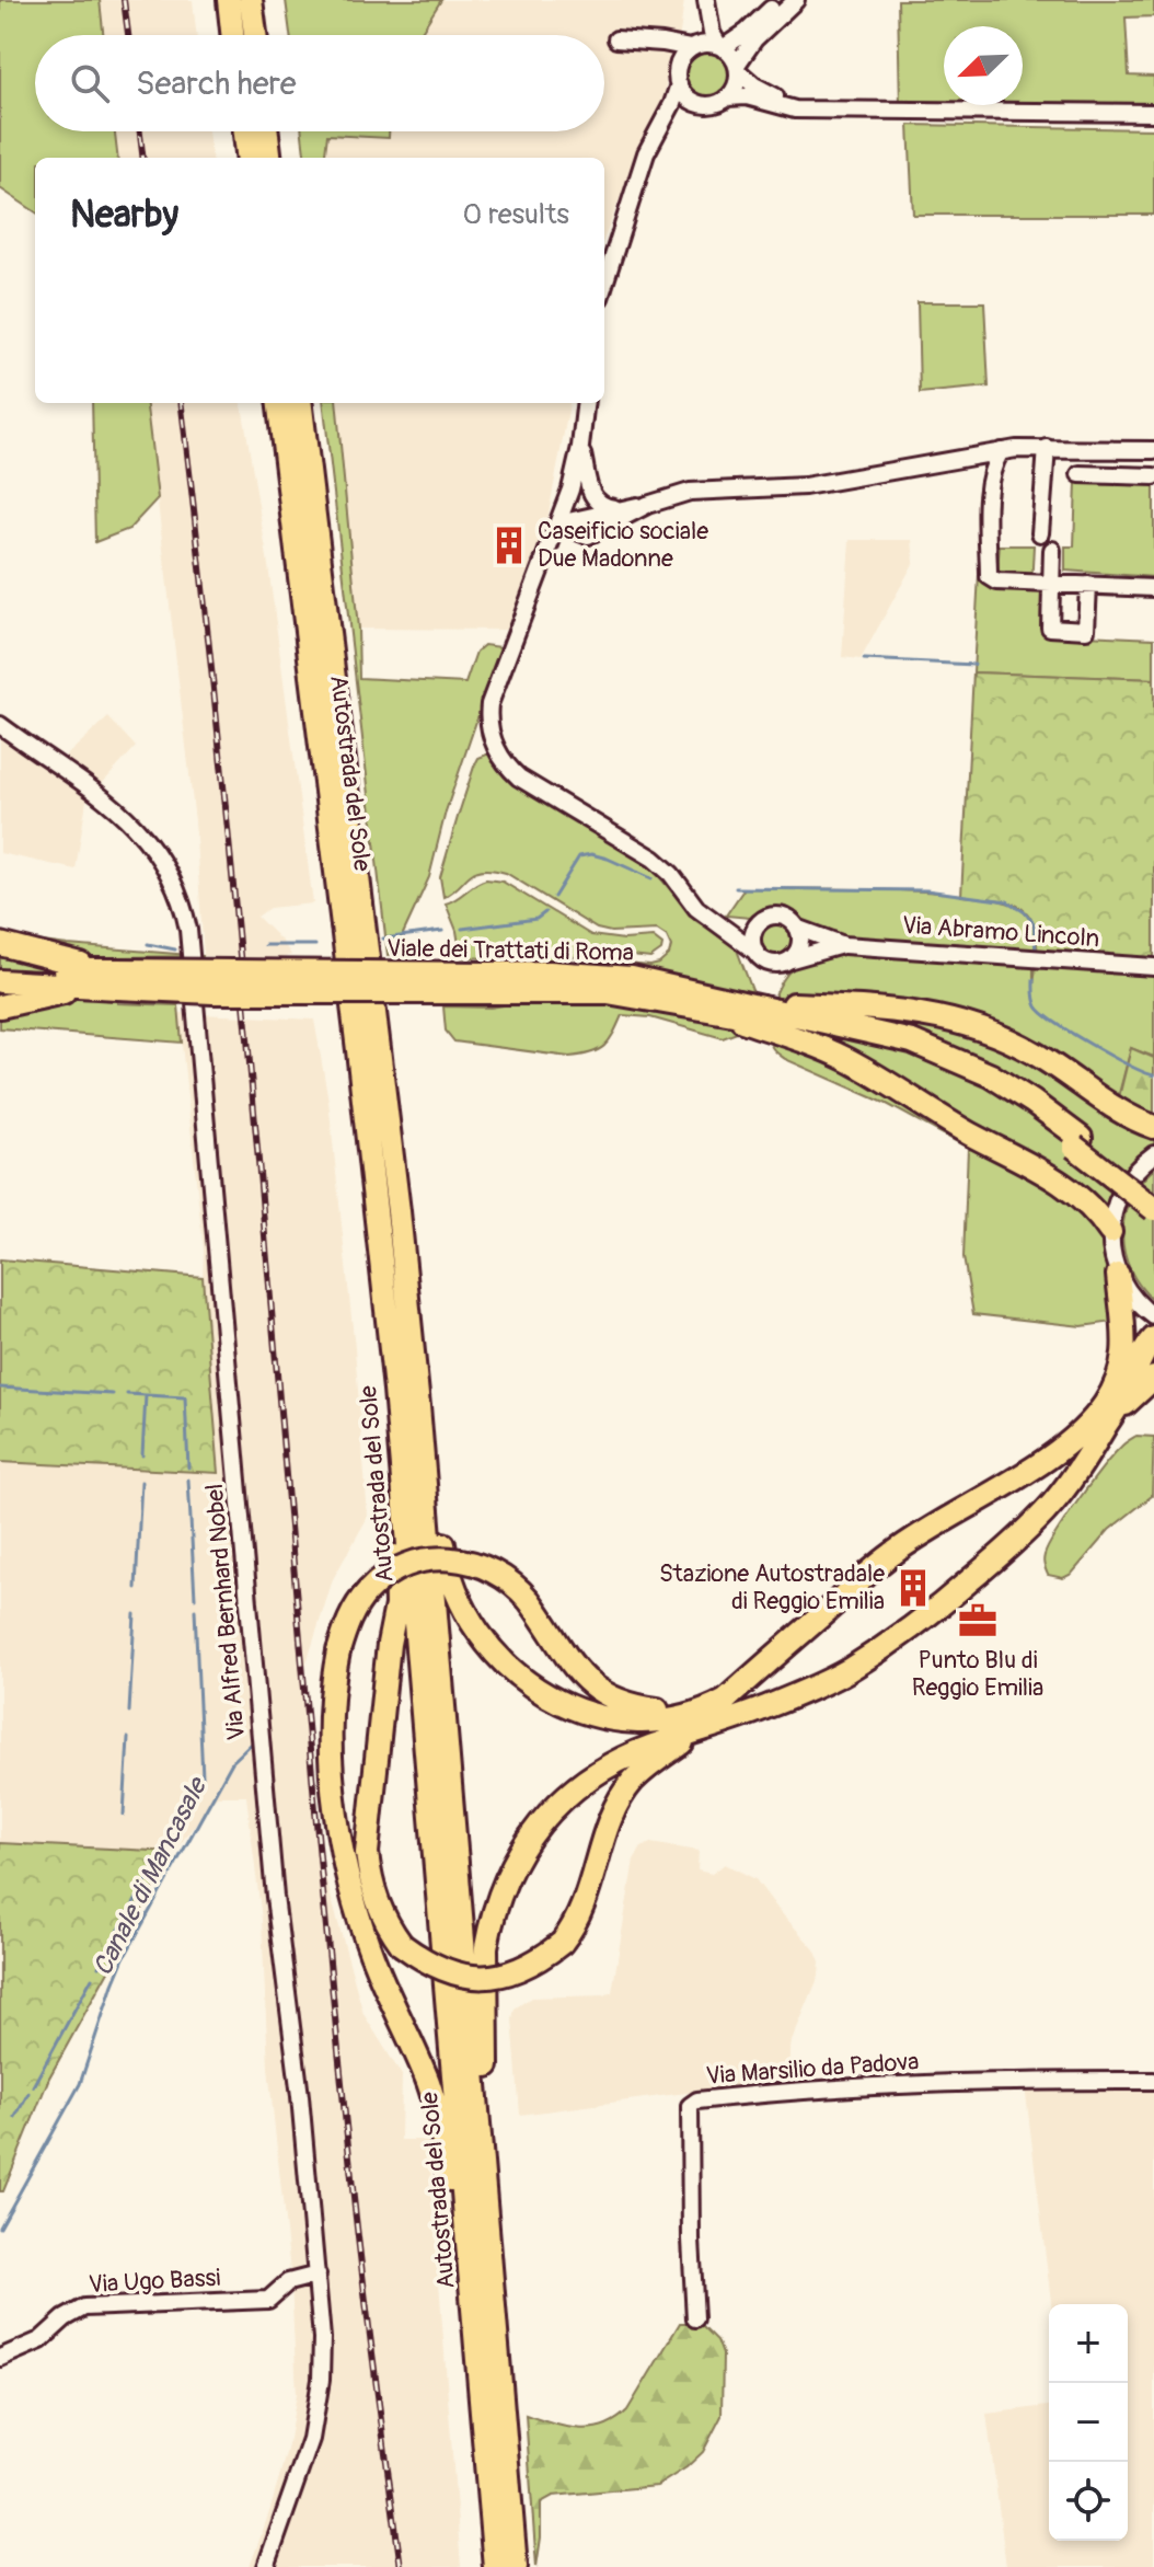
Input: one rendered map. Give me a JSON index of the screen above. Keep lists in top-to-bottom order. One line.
{"streets":{"highway":["Autostrada del Sole","Viale dei Trattati di Roma"],"street":["Via Abramo Lincoln","Via Alfred Bernhard Nobel","Via Marsilio da Padova","Via Ugo Bassi"]},"crossings":[["Via Alfred Bernhard Nobel","Via Ugo Bassi"]],"water":["Canale di Mancasale"],"places":{"building":["Caseificio sociale Due Madonne","Stazione Autostradale di Reggio Emilia"],"office":["Punto Blu di Reggio Emilia"]},"north":"bottom left","page":{"search":"Search here","heading":["Nearby","0 results"],"map_buttons":["+","−"]}}
